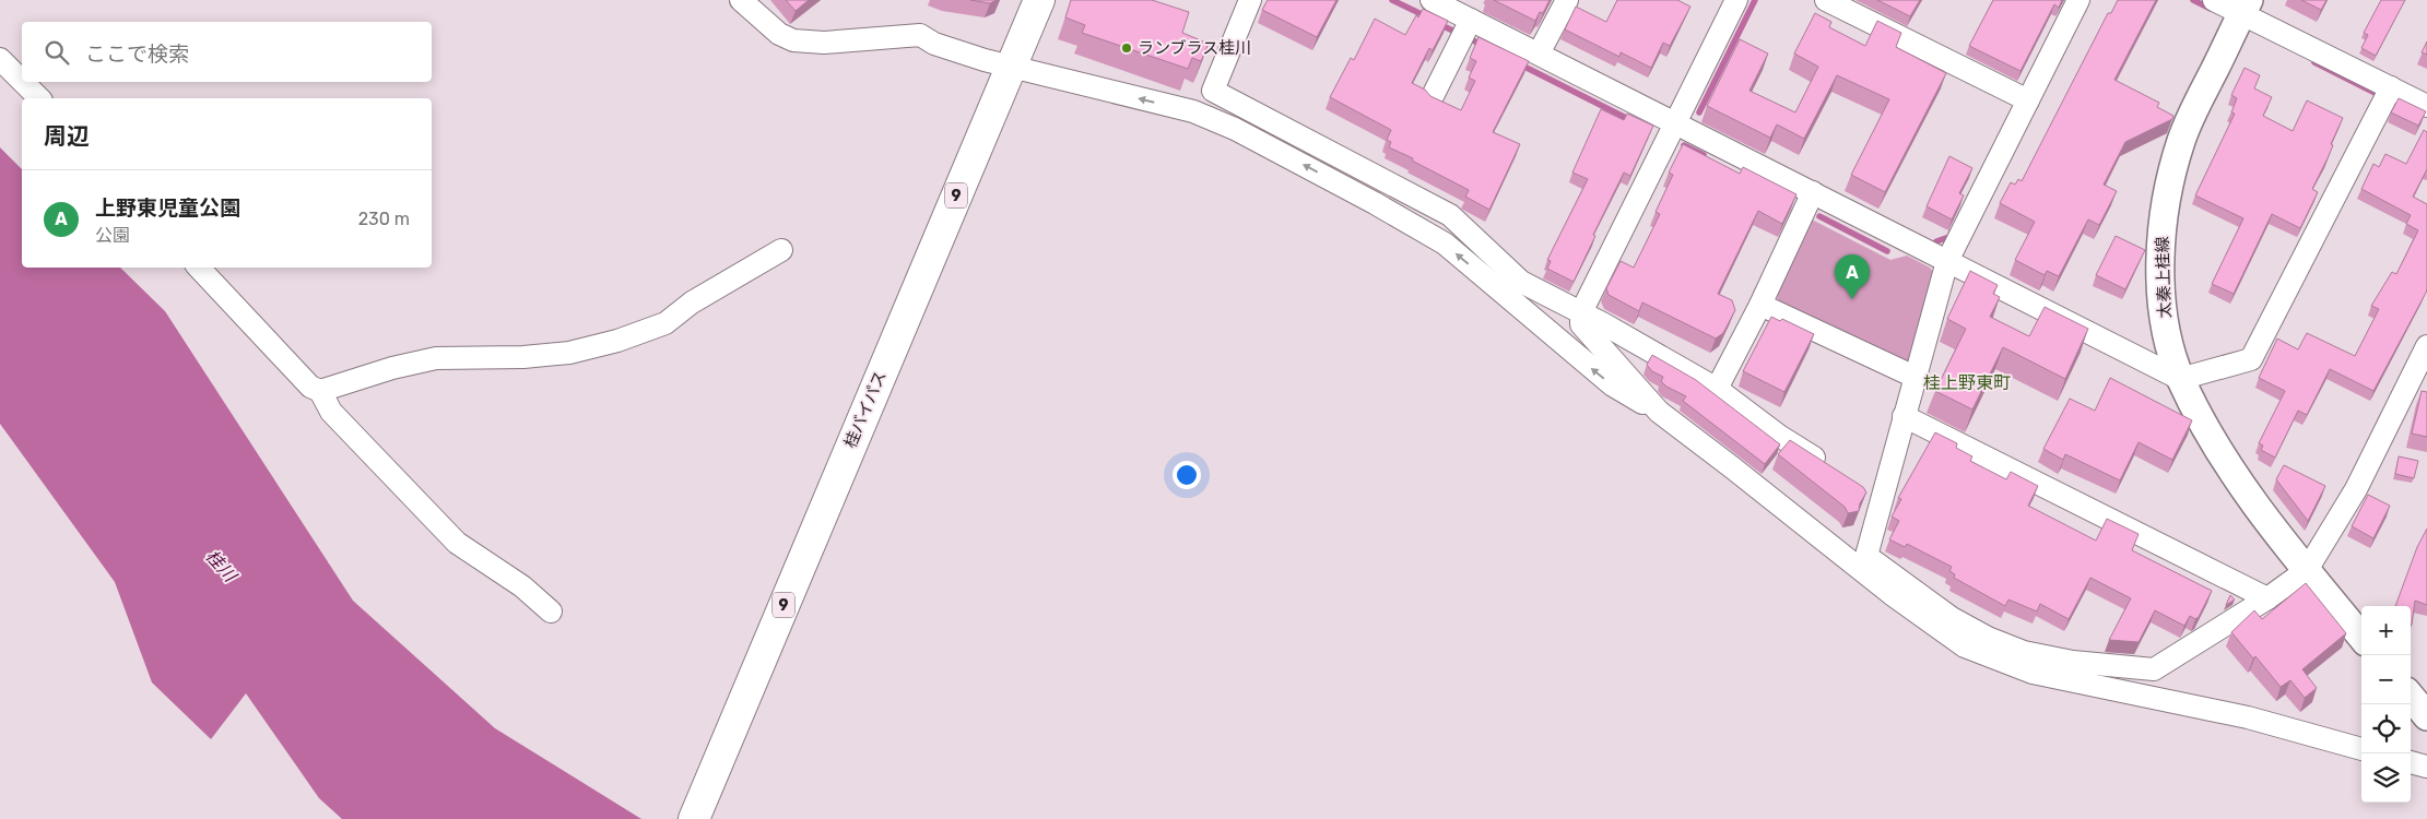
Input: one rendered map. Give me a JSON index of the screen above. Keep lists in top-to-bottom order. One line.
{"streets":{"highway":["9","桂バイパス"],"main road":["太秦上桂線"]},"districts":["桂上野東町"],"water":["桂川"],"places":["ランブラス桂川"],"page":{"search":"ここで検索","heading":"周辺","list":[{"mark":"A","name":"上野東児童公園","note":"公園","value":"230 m"}],"pins":"A","map_buttons":["+","−"]}}
